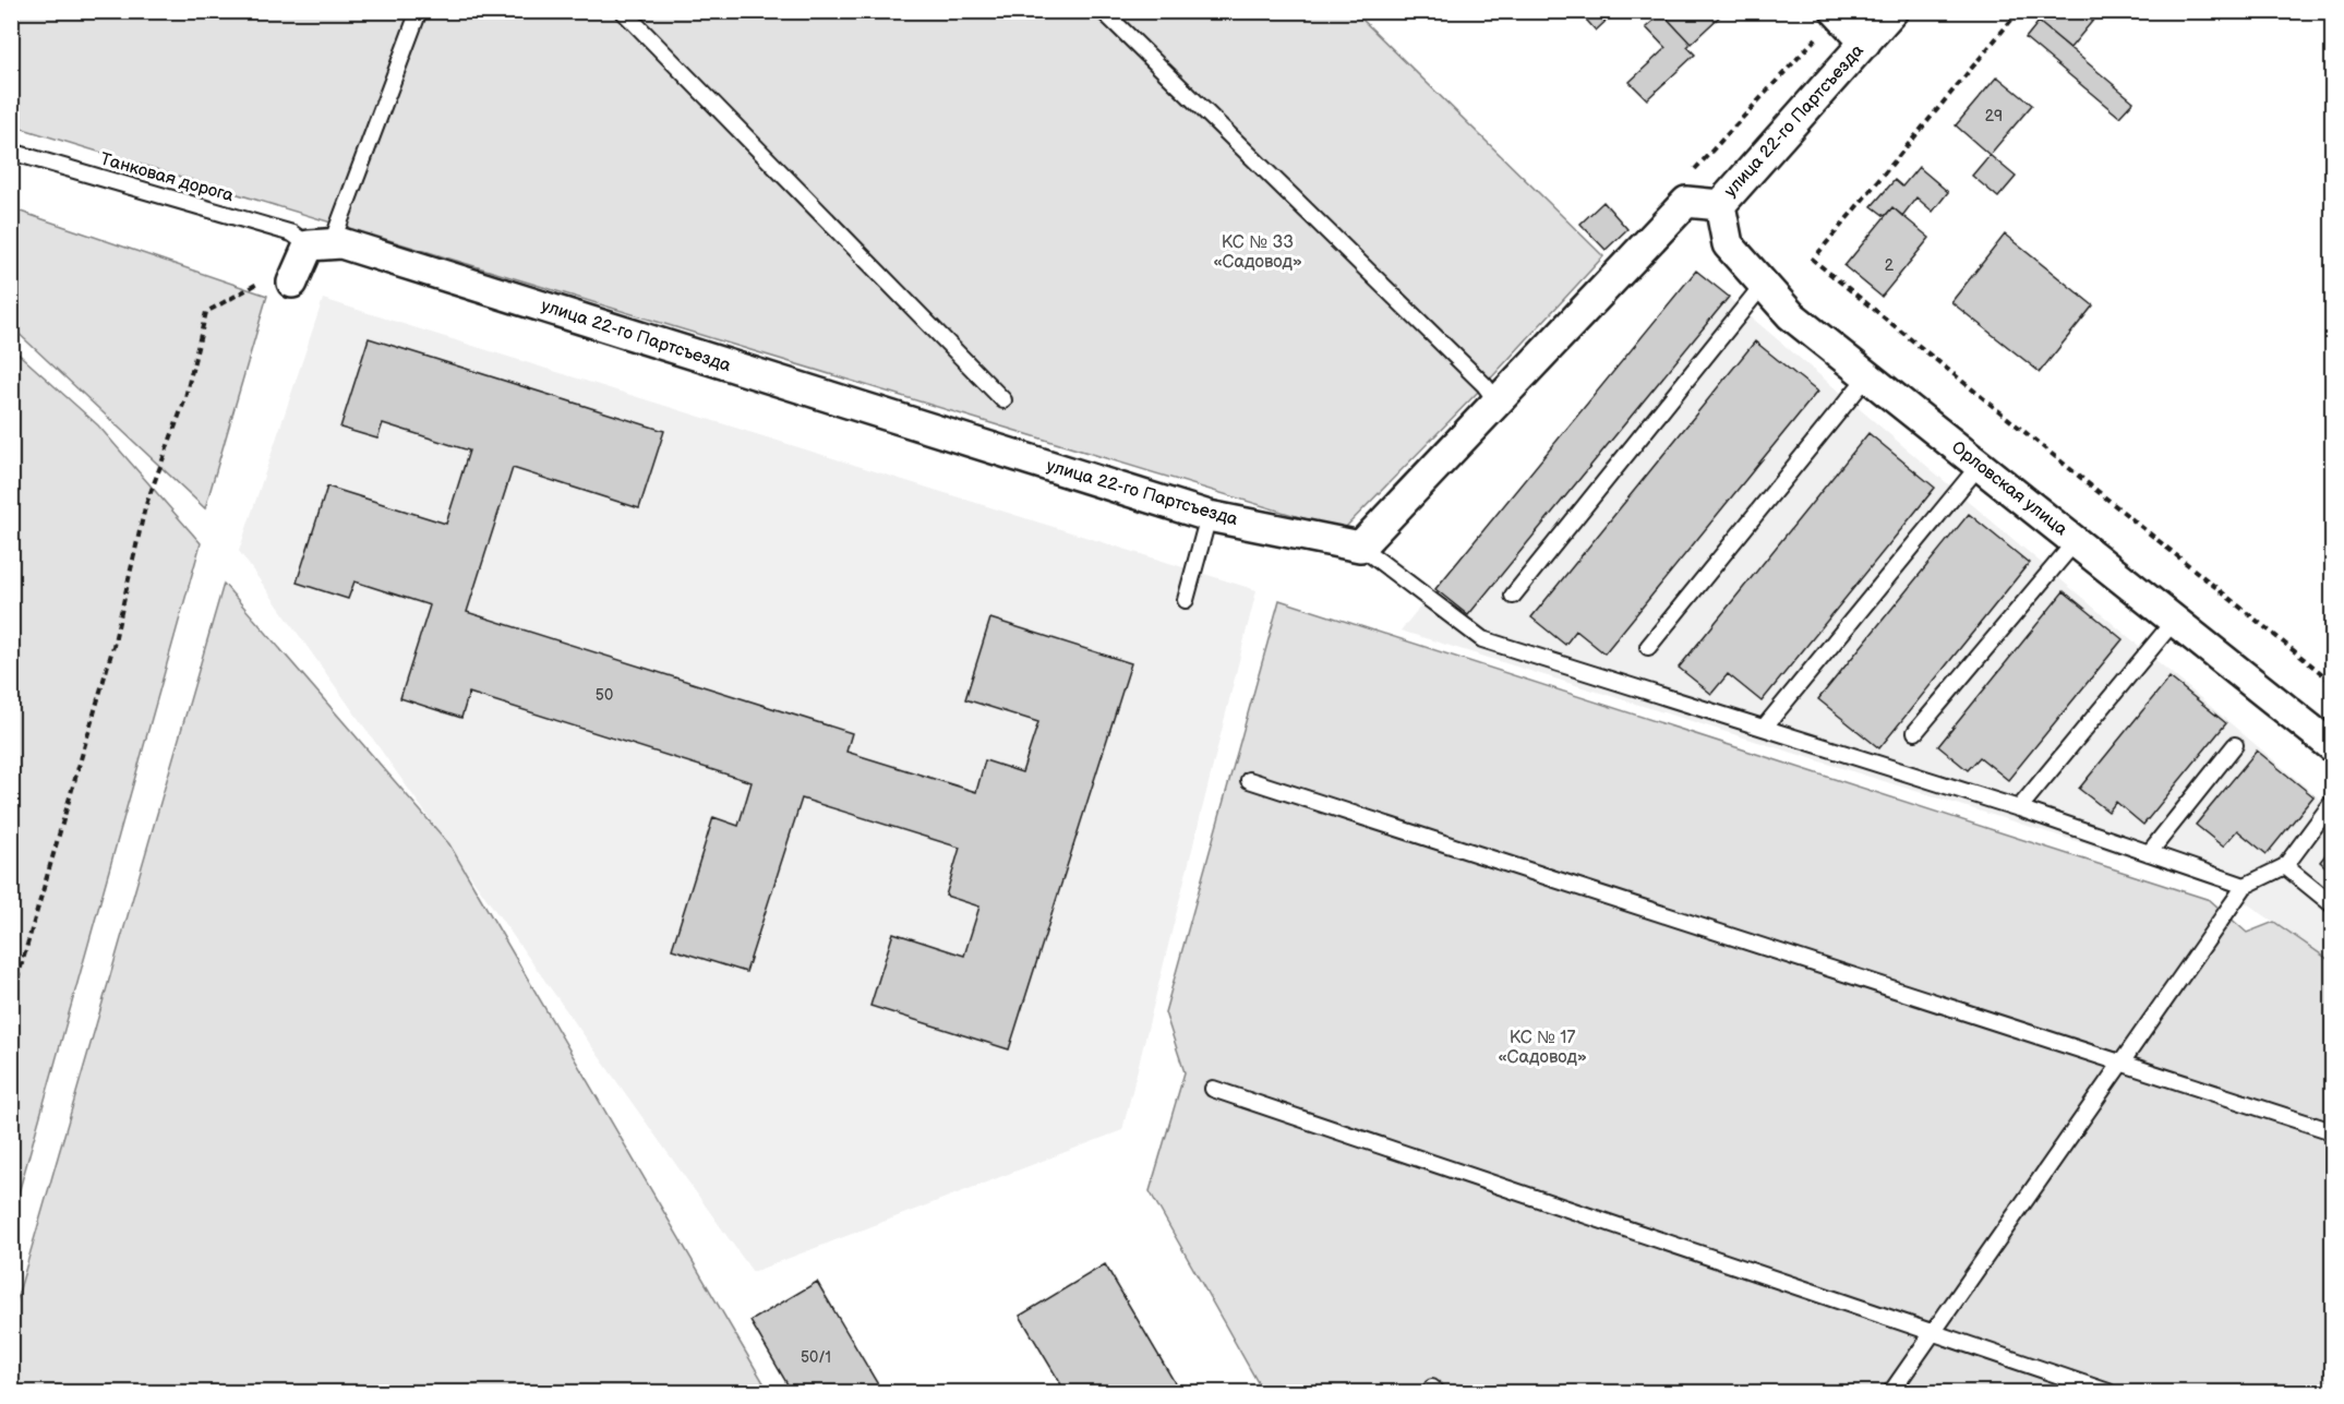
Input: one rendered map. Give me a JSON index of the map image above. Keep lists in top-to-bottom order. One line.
{"streets":{"street":["улица 22-го Партсъезда","Орловская улица"],"lane":["Танковая дорога"]},"crossings":[["улица 22-го Партсъезда","Танковая дорога"],["улица 22-го Партсъезда","Орловская улица"]],"parks":["КС № 33 «Садовод»","КС № 17 «Садовод»"],"house_numbers":["29","2","50","50/1"]}
